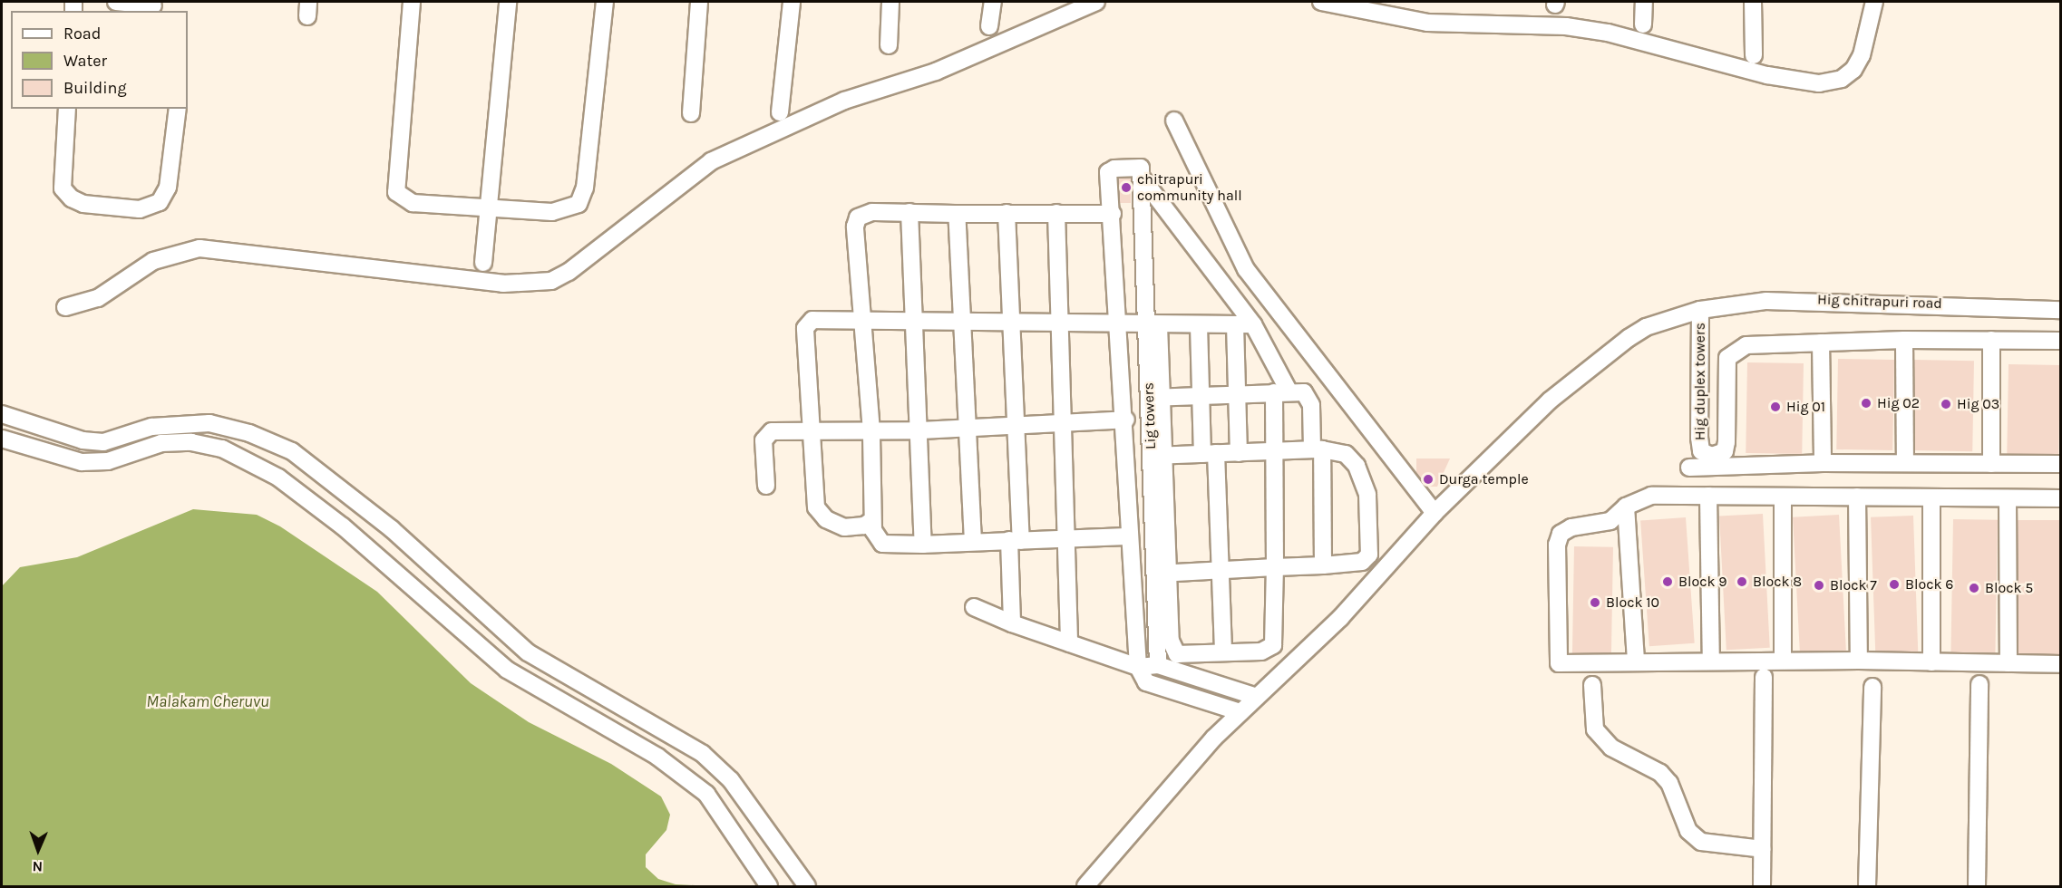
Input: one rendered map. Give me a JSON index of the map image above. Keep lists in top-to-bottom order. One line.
{"streets":{"street":["Hig chitrapuri road","Hig duplex towers","Lig towers"]},"crossings":[["Hig chitrapuri road","Hig duplex towers"]],"water":["Malakam Cheruvu"],"places":["chitrapuri community hall","Hig 02","Hig 03","Hig 01","Durga temple","Block 9","Block 8","Block 6","Block 7","Block 5","Block 10"],"legend":["Road","Water","Building"],"north":"bottom"}
